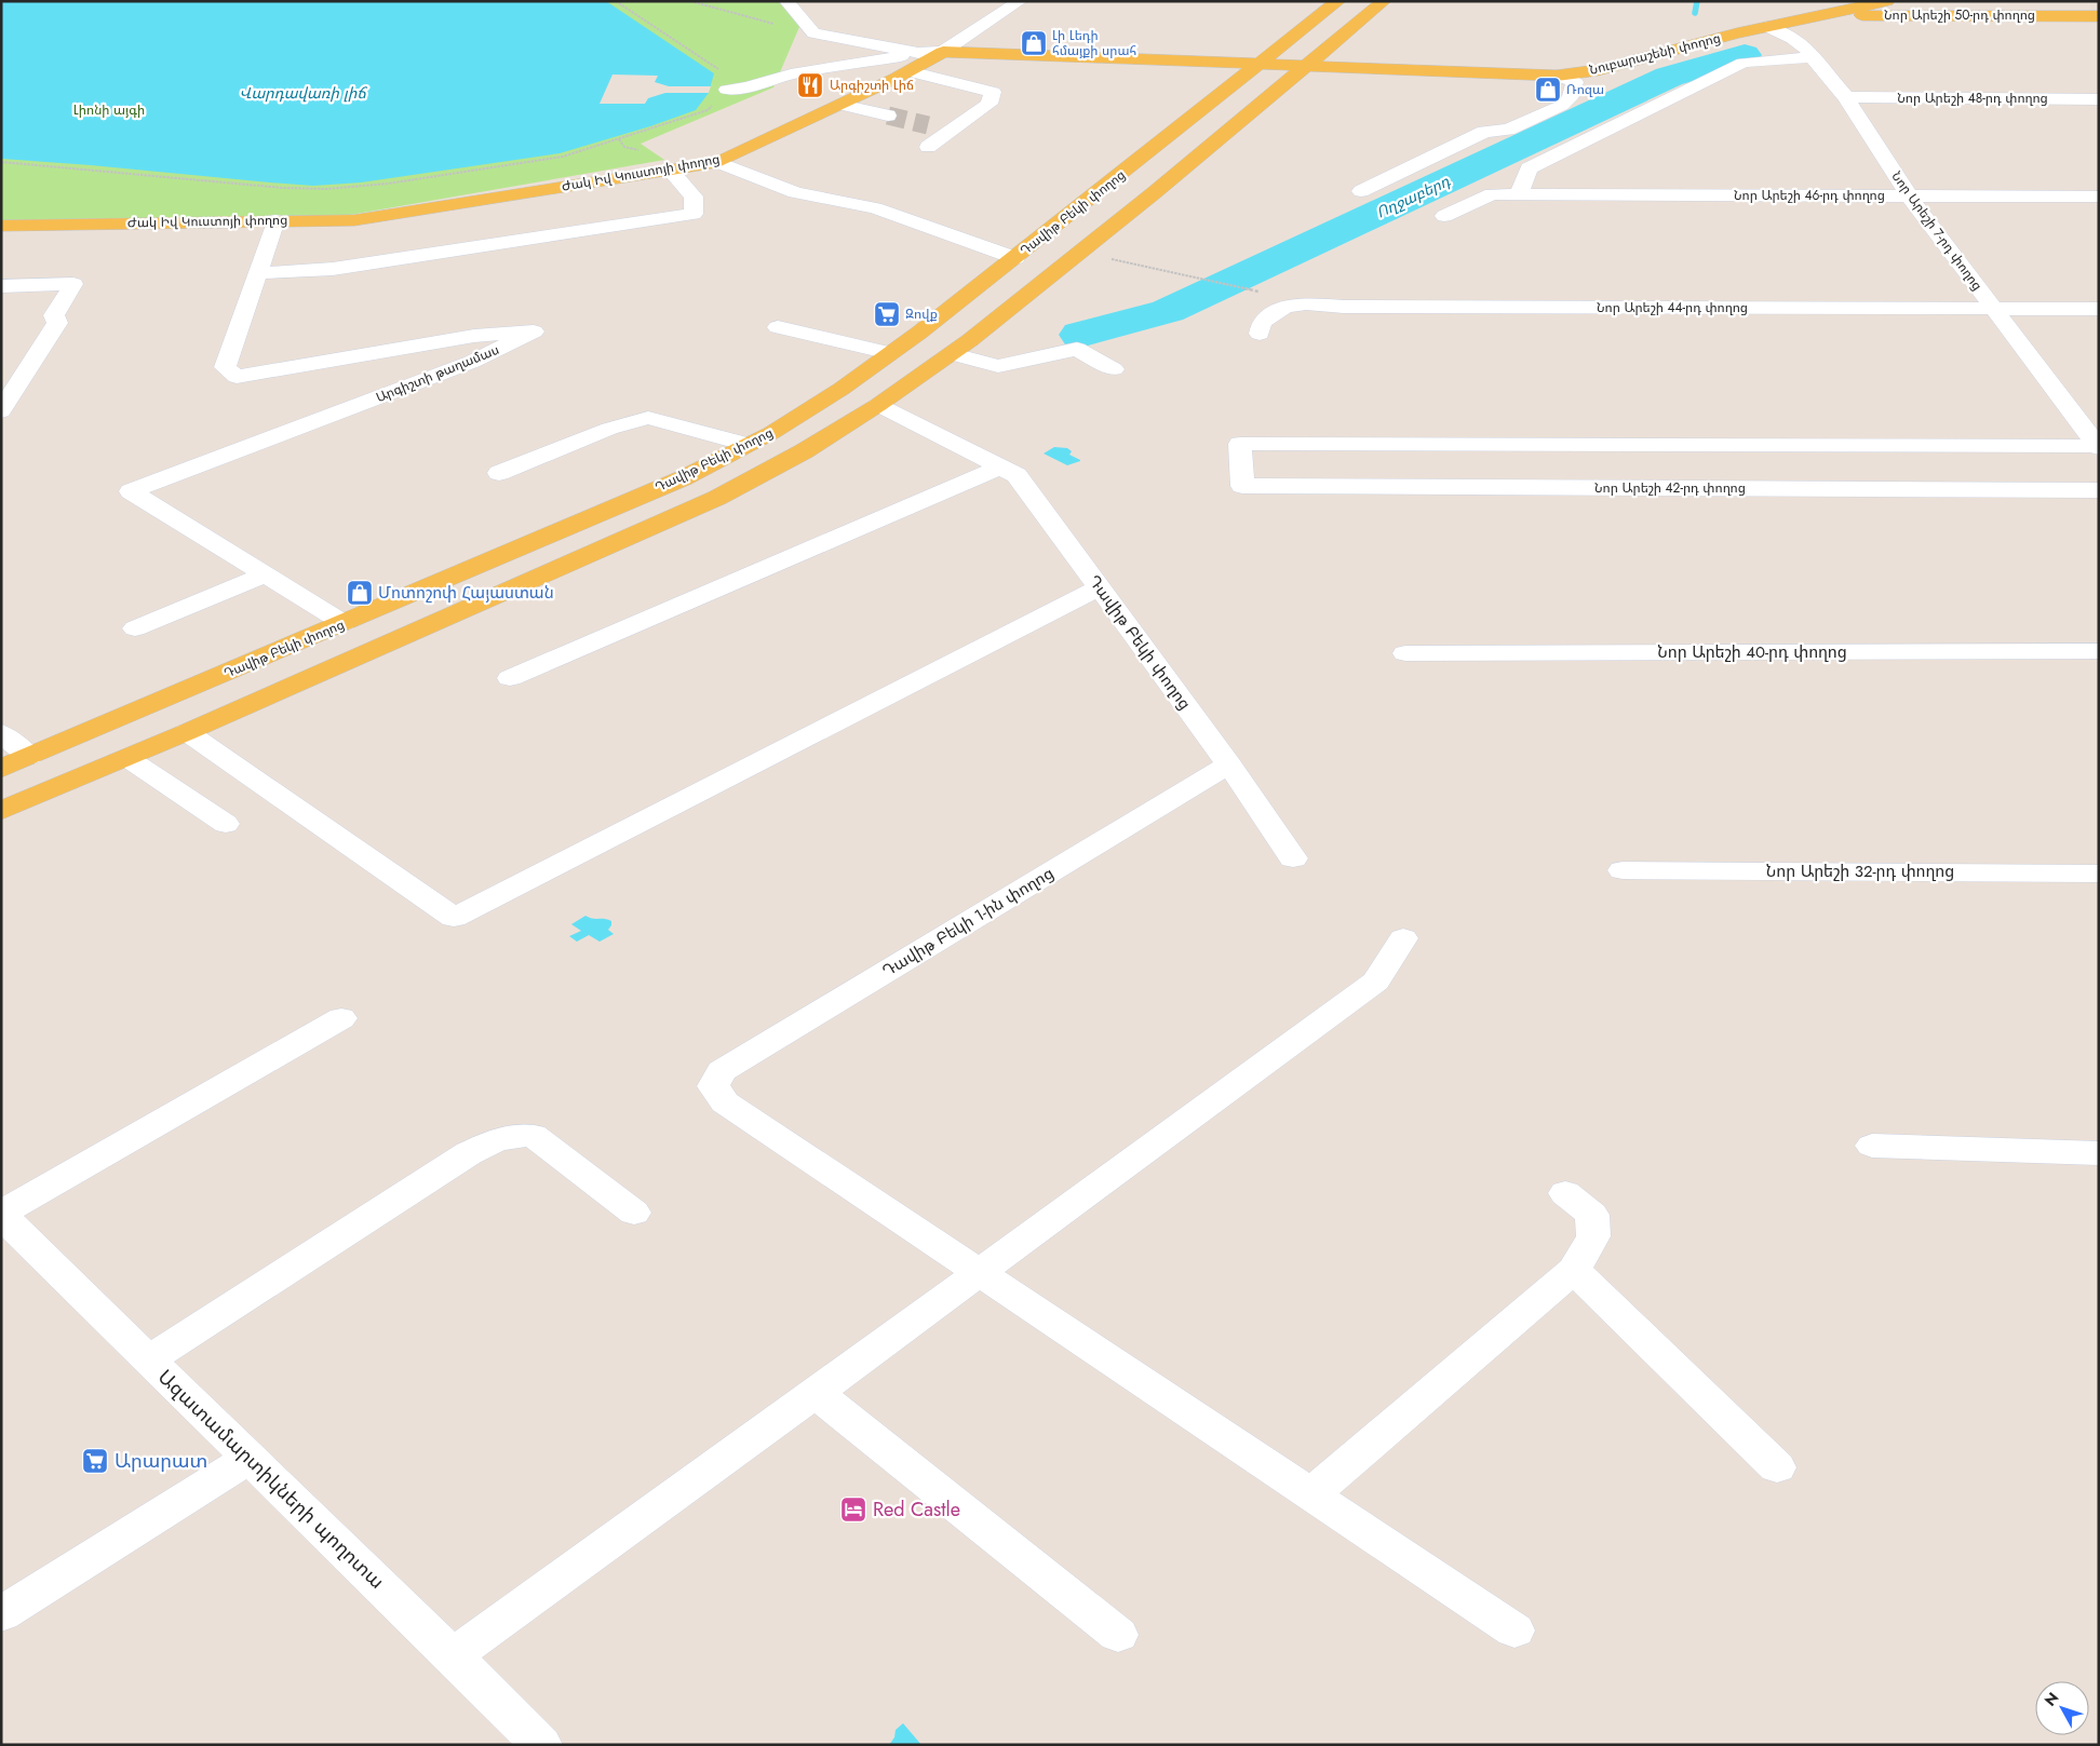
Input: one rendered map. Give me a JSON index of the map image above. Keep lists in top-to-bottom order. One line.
{"streets":{"main road":["Նոր Արեշի 50-րդ փողոց","Նուբարաշենի փողոց","Ժակ Իվ Կուստոյի փողոց","Դավիթ Բեկի փողոց"],"street":["Նոր Արեշի 48-րդ փողոց","Նոր Արեշի 46-րդ փողոց","Նոր Արեշի 7-րդ փողոց","Նոր Արեշի 44-րդ փողոց","Արգիշտի թաղամաս","Նոր Արեշի 42-րդ փողոց","Նոր Արեշի 40-րդ փողոց","Նոր Արեշի 32-րդ փողոց","Դավիթ Բեկի 1-ին փողոց","Ազատամարտիկների պողոտա"]},"crossings":[["Նոր Արեշի 50-րդ փողոց","Նուբարաշենի փողոց"],["Նուբարաշենի փողոց","Դավիթ Բեկի փողոց"],["Նուբարաշենի փողոց","Նոր Արեշի 7-րդ փողոց"],["Նոր Արեշի 48-րդ փողոց","Նոր Արեշի 7-րդ փողոց"],["Ժակ Իվ Կուստոյի փողոց","Արգիշտի թաղամաս"],["Նոր Արեշի 46-րդ փողոց","Նոր Արեշի 7-րդ փողոց"],["Դավիթ Բեկի փողոց","Արգիշտի թաղամաս"],["Դավիթ Բեկի փողոց","Դավիթ Բեկի 1-ին փողոց"],["Նոր Արեշի 7-րդ փողոց","Նոր Արեշի 44-րդ փողոց"],["Նոր Արեշի 7-րդ փողոց","Նոր Արեշի 42-րդ փողոց"]],"water":["Վարդավառի լիճ","Ողջաբերդ"],"parks":["Լիոնի այգի"],"places":{"shop":["Լի Լեդի հմայքի սրահ","Ռոզա","Մոտոշոփ Հայաստան"],"restaurant":["Արգիշտի Լիճ"],"supermarket":["Զովք","Արարատ"],"hotel":["Red Castle"]},"north":"top left"}
